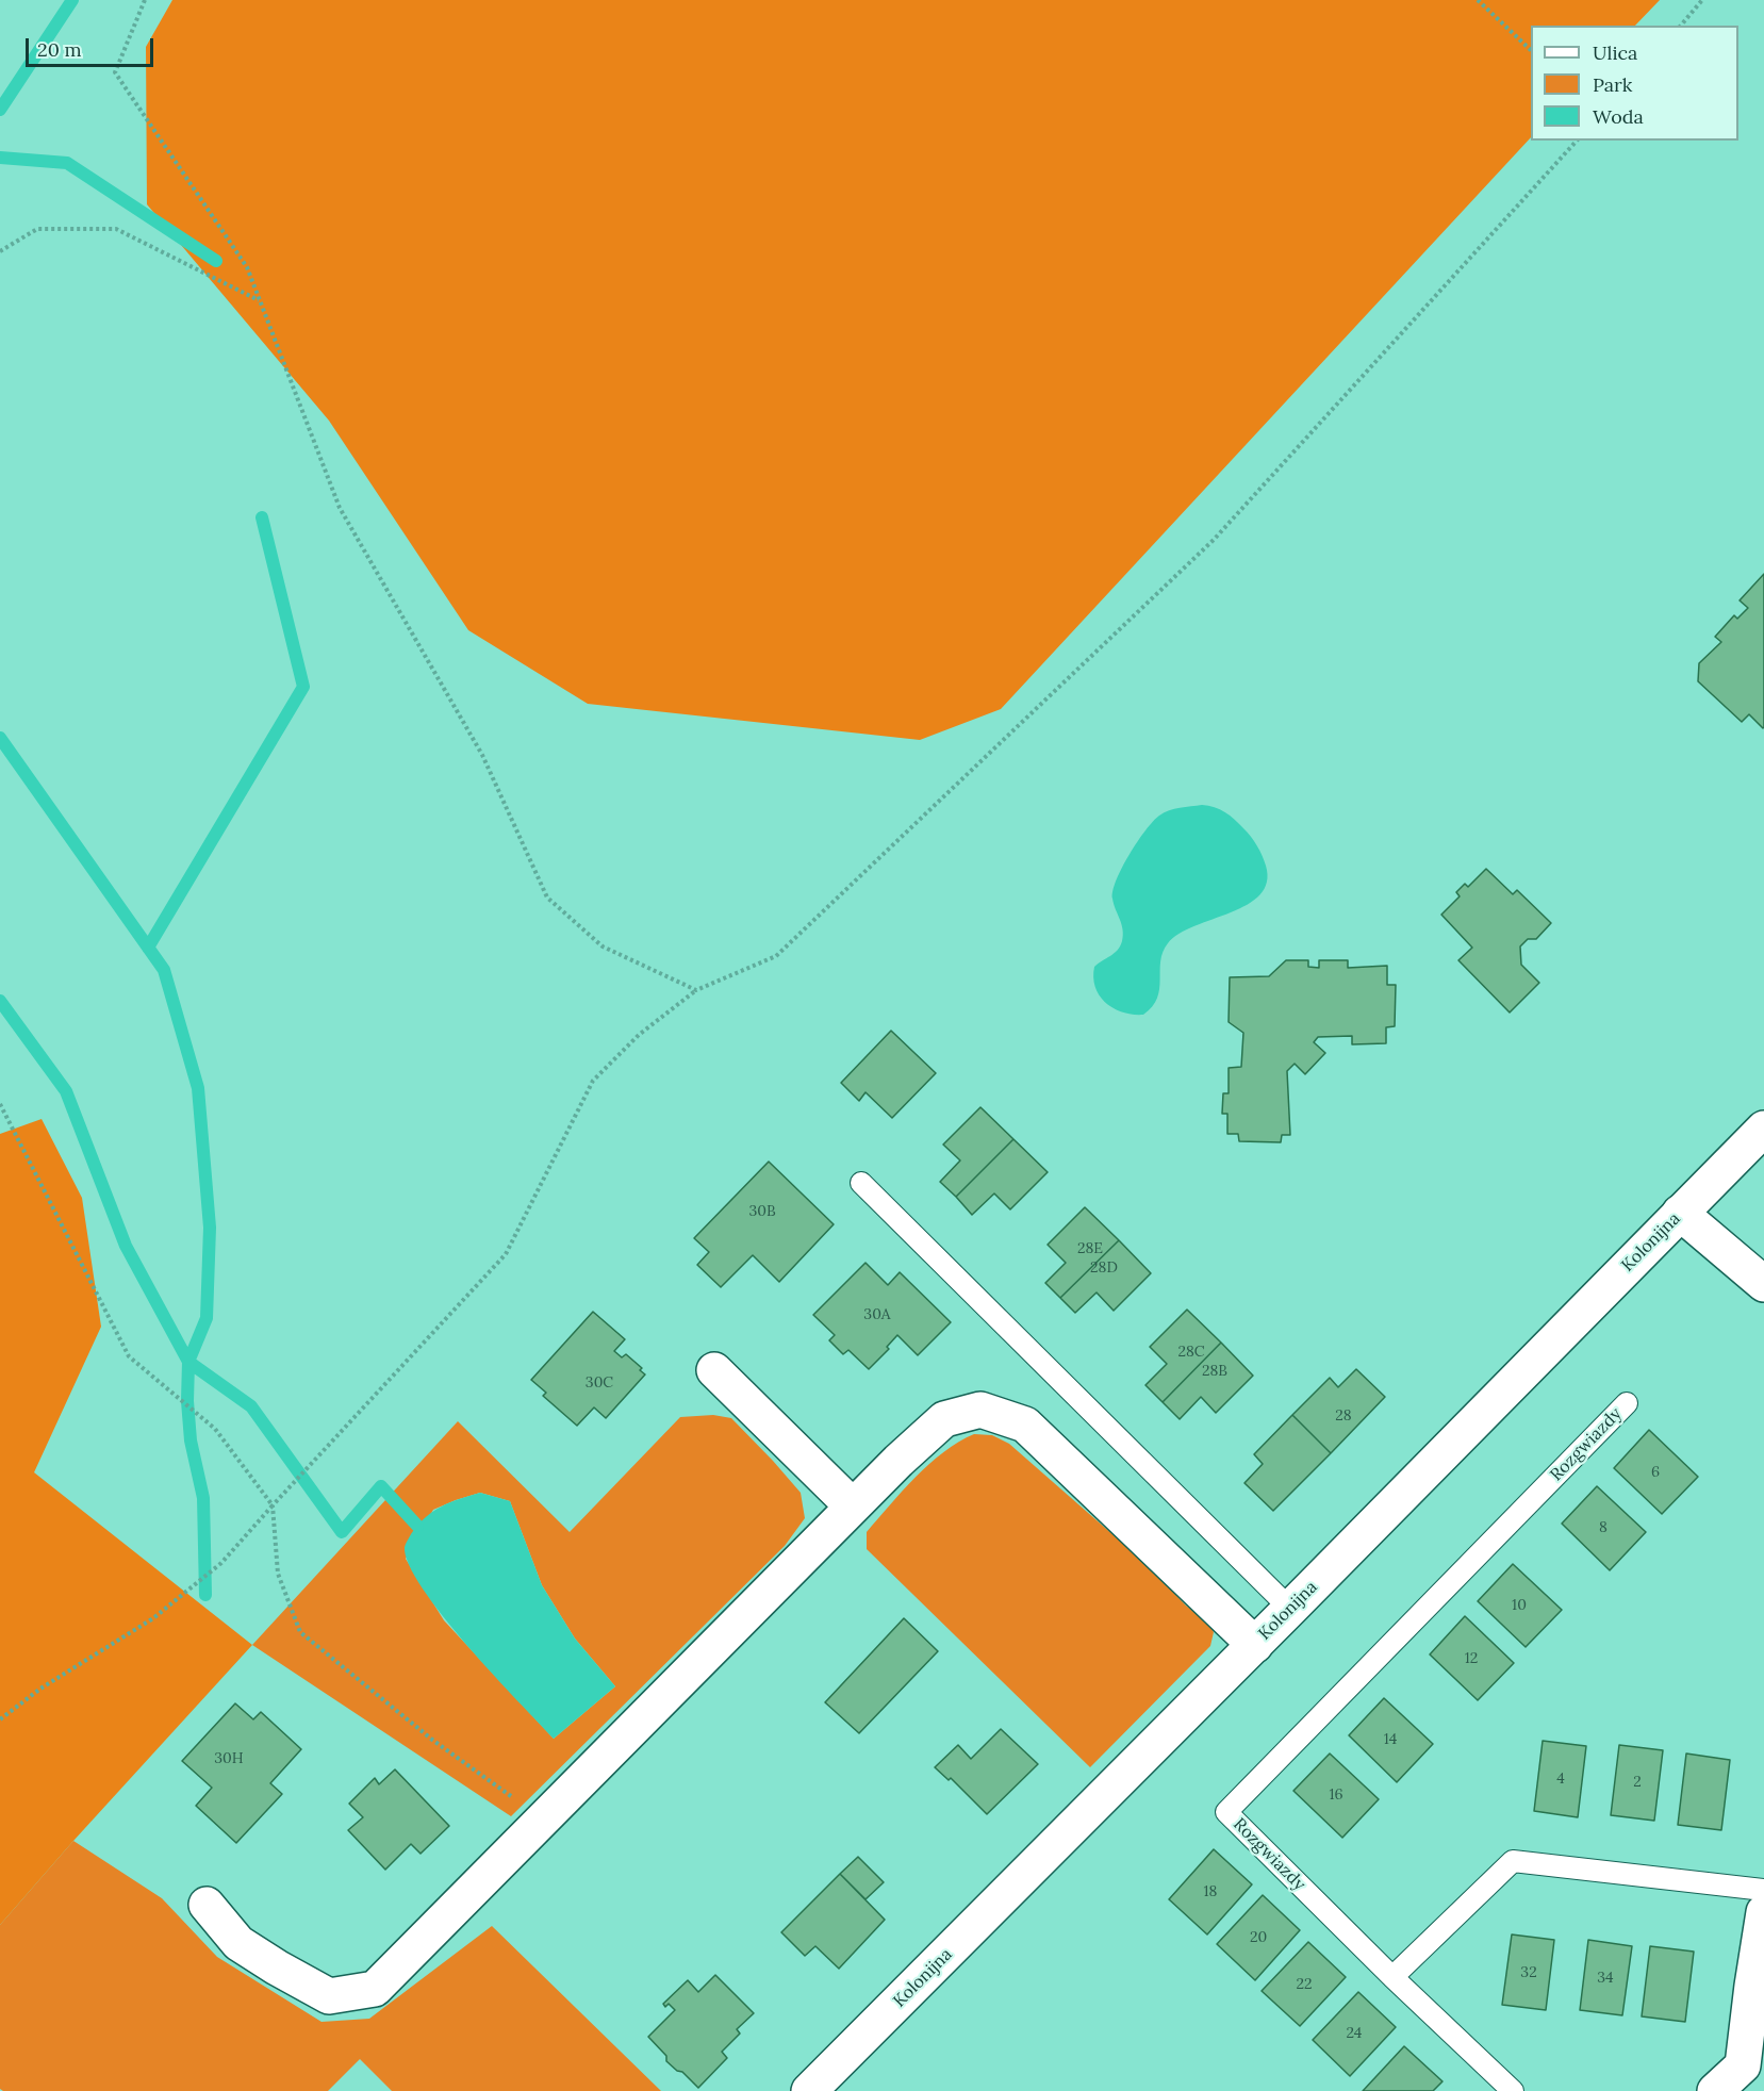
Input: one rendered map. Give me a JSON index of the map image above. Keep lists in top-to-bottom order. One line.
{"streets":{"street":["Kolonijna"],"lane":["Rozgwiazdy"]},"house_numbers":["30B","28E","28D","30A","28C","28B","30C","28","6","8","10","12","14","30H","4","2","16","18","20","32","34","22","24"],"legend":["Ulica","Park","Woda"],"scale_bar":"20 m"}
